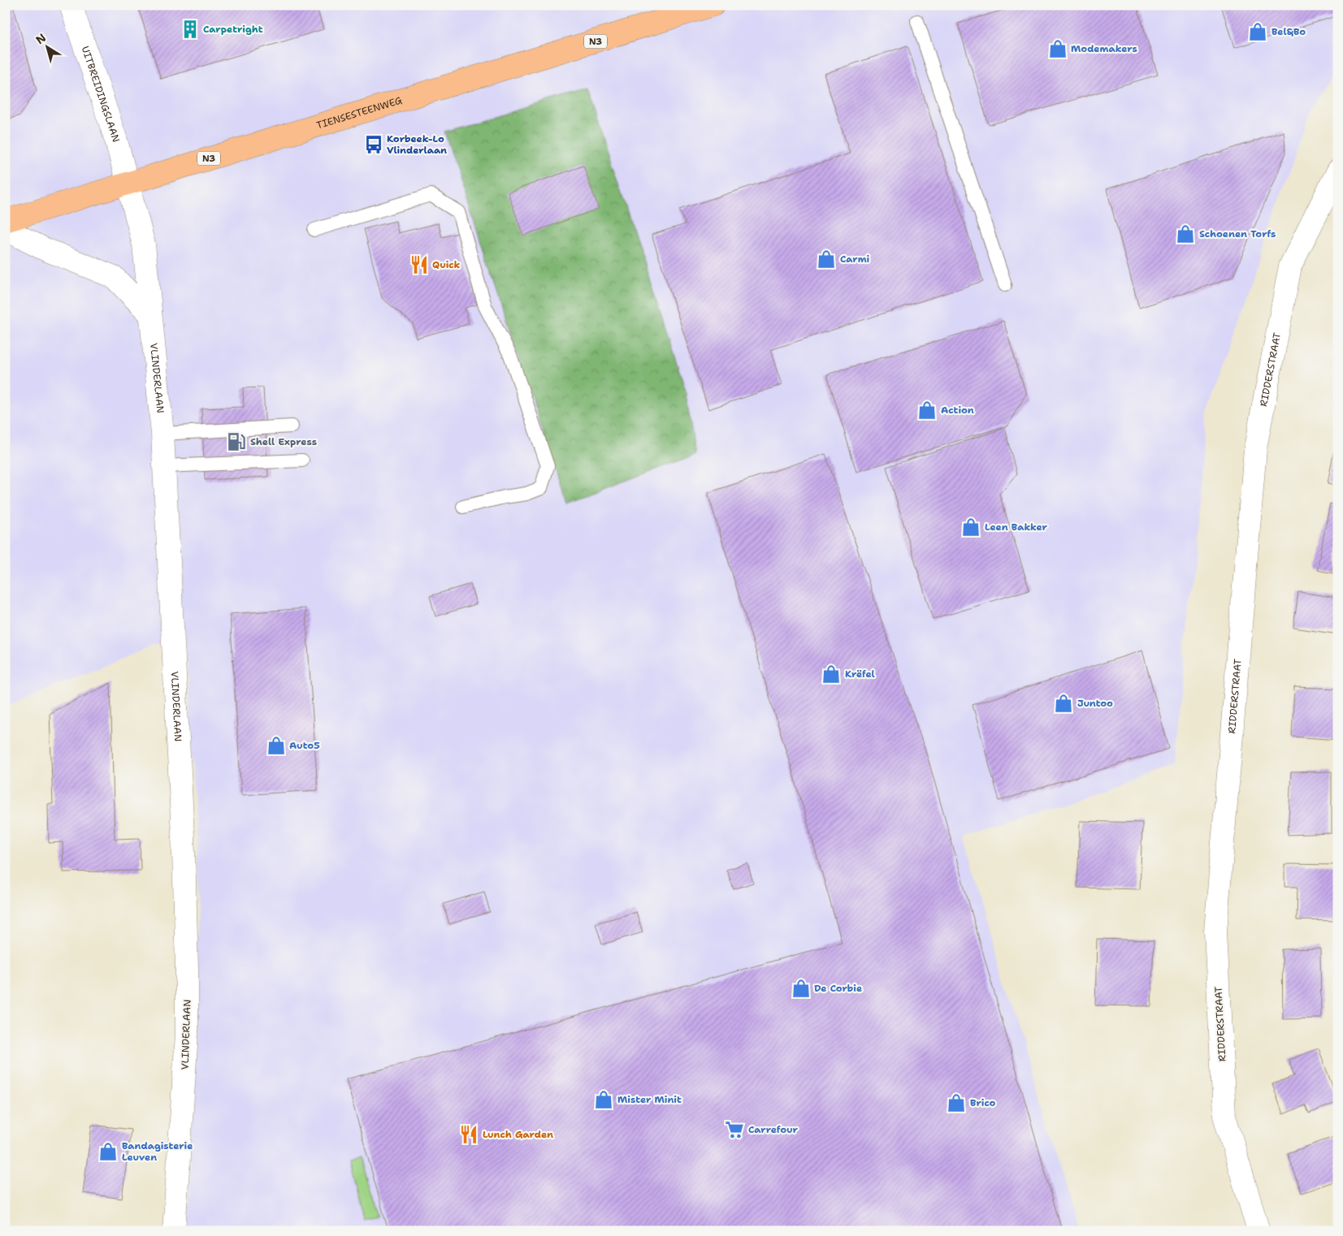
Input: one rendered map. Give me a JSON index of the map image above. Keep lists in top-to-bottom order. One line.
{"streets":{"main road":["N3","TIENSESTEENWEG"],"street":["UITBREIDINGSLAAN","RIDDERSTRAAT","VLINDERLAAN"]},"crossings":[["UITBREIDINGSLAAN","TIENSESTEENWEG"],["UITBREIDINGSLAAN","VLINDERLAAN"],["TIENSESTEENWEG","VLINDERLAAN"]],"places":{"building":["Carpetright"],"shop":["Bel&Bo","Modemakers","Schoenen Torfs","Carmi","Action","Leen Bakker","Krëfel","Juntoo","Auto5","De Corbie","Mister Minit","Brico","Bandagisterie Leuven"],"bus stop":["Korbeek-Lo Vlinderlaan"],"restaurant":["Quick","Lunch Garden"],"fuel station":["Shell Express"],"supermarket":["Carrefour"]},"north":"top left"}
